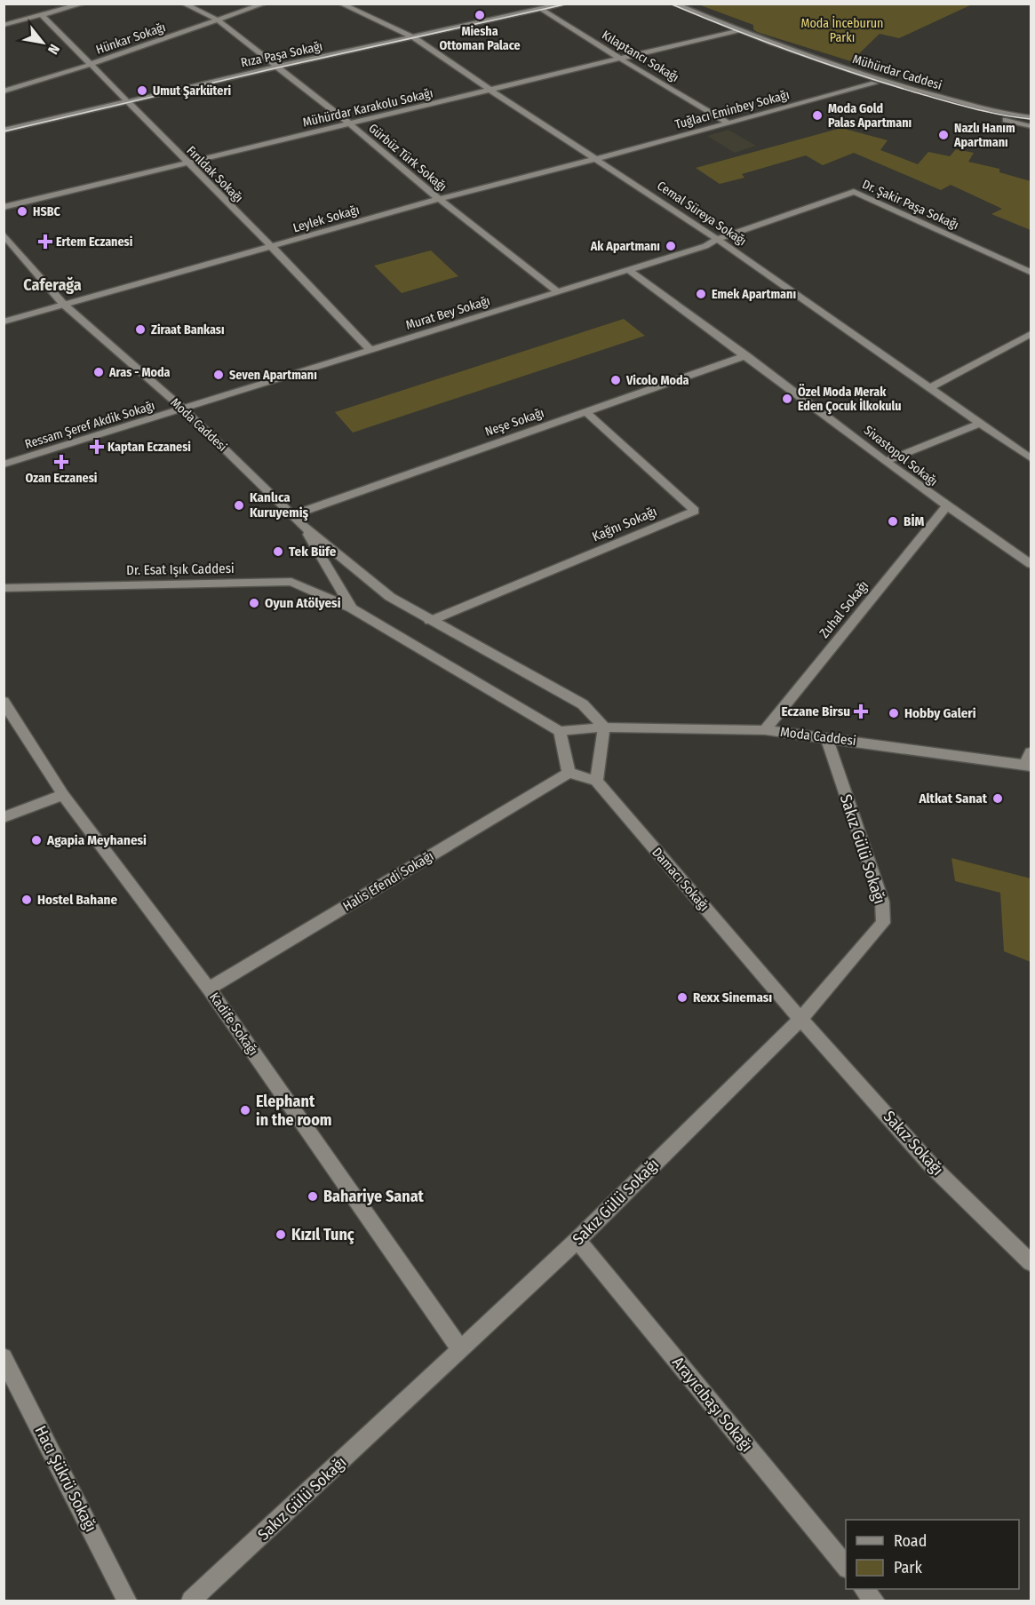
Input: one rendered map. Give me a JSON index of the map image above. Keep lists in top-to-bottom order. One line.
{"streets":{"street":["Hünkar Sokağı","Rıza Paşa Sokağı","Kılaptancı Sokağı","Mühürdar Caddesi","Mühürdar Karakolu Sokağı","Tuğlacı Eminbey Sokağı","Gürbüz Türk Sokağı","Fırıldak Sokağı","Dr. Şakir Paşa Sokağı","Cemal Süreya Sokağı","Leylek Sokağı","Murat Bey Sokağı","Neşe Sokağı","Ressam Şeref Akdik Sokağı","Moda Caddesi","Sivastopol Sokağı","Kağnı Sokağı","Dr. Esat Işık Caddesi","Zuhal Sokağı","Sakız Gülü Sokağı","Damacı Sokağı","Halis Efendi Sokağı","Kadife Sokağı","Sakız Sokağı","Arayıcıbaşı Sokağı","Hacı Şükrü Sokağı"]},"crossings":[["Hünkar Sokağı","Gürbüz Türk Sokağı"],["Hünkar Sokağı","Fırıldak Sokağı"],["Rıza Paşa Sokağı","Kılaptancı Sokağı"],["Rıza Paşa Sokağı","Gürbüz Türk Sokağı"],["Rıza Paşa Sokağı","Fırıldak Sokağı"],["Rıza Paşa Sokağı","Cemal Süreya Sokağı"],["Kılaptancı Sokağı","Mühürdar Karakolu Sokağı"],["Kılaptancı Sokağı","Tuğlacı Eminbey Sokağı"],["Mühürdar Caddesi","Mühürdar Karakolu Sokağı"],["Mühürdar Caddesi","Tuğlacı Eminbey Sokağı"],["Mühürdar Karakolu Sokağı","Gürbüz Türk Sokağı"],["Mühürdar Karakolu Sokağı","Fırıldak Sokağı"],["Mühürdar Karakolu Sokağı","Cemal Süreya Sokağı"],["Tuğlacı Eminbey Sokağı","Cemal Süreya Sokağı"],["Tuğlacı Eminbey Sokağı","Leylek Sokağı"],["Gürbüz Türk Sokağı","Leylek Sokağı"],["Gürbüz Türk Sokağı","Murat Bey Sokağı"],["Fırıldak Sokağı","Leylek Sokağı"],["Fırıldak Sokağı","Murat Bey Sokağı"],["Dr. Şakir Paşa Sokağı","Cemal Süreya Sokağı"],["Dr. Şakir Paşa Sokağı","Murat Bey Sokağı"],["Cemal Süreya Sokağı","Leylek Sokağı"],["Cemal Süreya Sokağı","Murat Bey Sokağı"],["Leylek Sokağı","Moda Caddesi"],["Murat Bey Sokağı","Ressam Şeref Akdik Sokağı"],["Murat Bey Sokağı","Moda Caddesi"],["Murat Bey Sokağı","Sivastopol Sokağı"],["Neşe Sokağı","Moda Caddesi"],["Neşe Sokağı","Sivastopol Sokağı"],["Neşe Sokağı","Kağnı Sokağı"],["Ressam Şeref Akdik Sokağı","Moda Caddesi"],["Moda Caddesi","Kağnı Sokağı"],["Moda Caddesi","Dr. Esat Işık Caddesi"],["Moda Caddesi","Zuhal Sokağı"],["Moda Caddesi","Sakız Gülü Sokağı"],["Sivastopol Sokağı","Zuhal Sokağı"],["Sakız Gülü Sokağı","Damacı Sokağı"],["Sakız Gülü Sokağı","Kadife Sokağı"],["Sakız Gülü Sokağı","Sakız Sokağı"],["Sakız Gülü Sokağı","Arayıcıbaşı Sokağı"],["Damacı Sokağı","Sakız Sokağı"],["Halis Efendi Sokağı","Kadife Sokağı"]],"districts":["Caferağa"],"parks":["Moda İnceburun Parkı"],"places":{"other":["Miesha Ottoman Palace","Umut Şarküteri","Moda Gold Palas Apartmanı","Nazlı Hanım Apartmanı","HSBC","Ak Apartmanı","Emek Apartmanı","Ziraat Bankası","Aras - Moda","Seven Apartmanı","Vicolo Moda","Özel Moda Merak Eden Çocuk İlkokulu","Kanlıca Kuruyemiş","BİM","Tek Büfe","Oyun Atölyesi","Hobby Galeri","Altkat Sanat","Agapia Meyhanesi","Hostel Bahane","Rexx Sineması","Elephant in the room","Bahariye Sanat","Kızıl Tunç"],"health":["Ertem Eczanesi","Kaptan Eczanesi","Ozan Eczanesi","Eczane Birsu"]},"legend":["Road","Park"],"north":"bottom right"}
